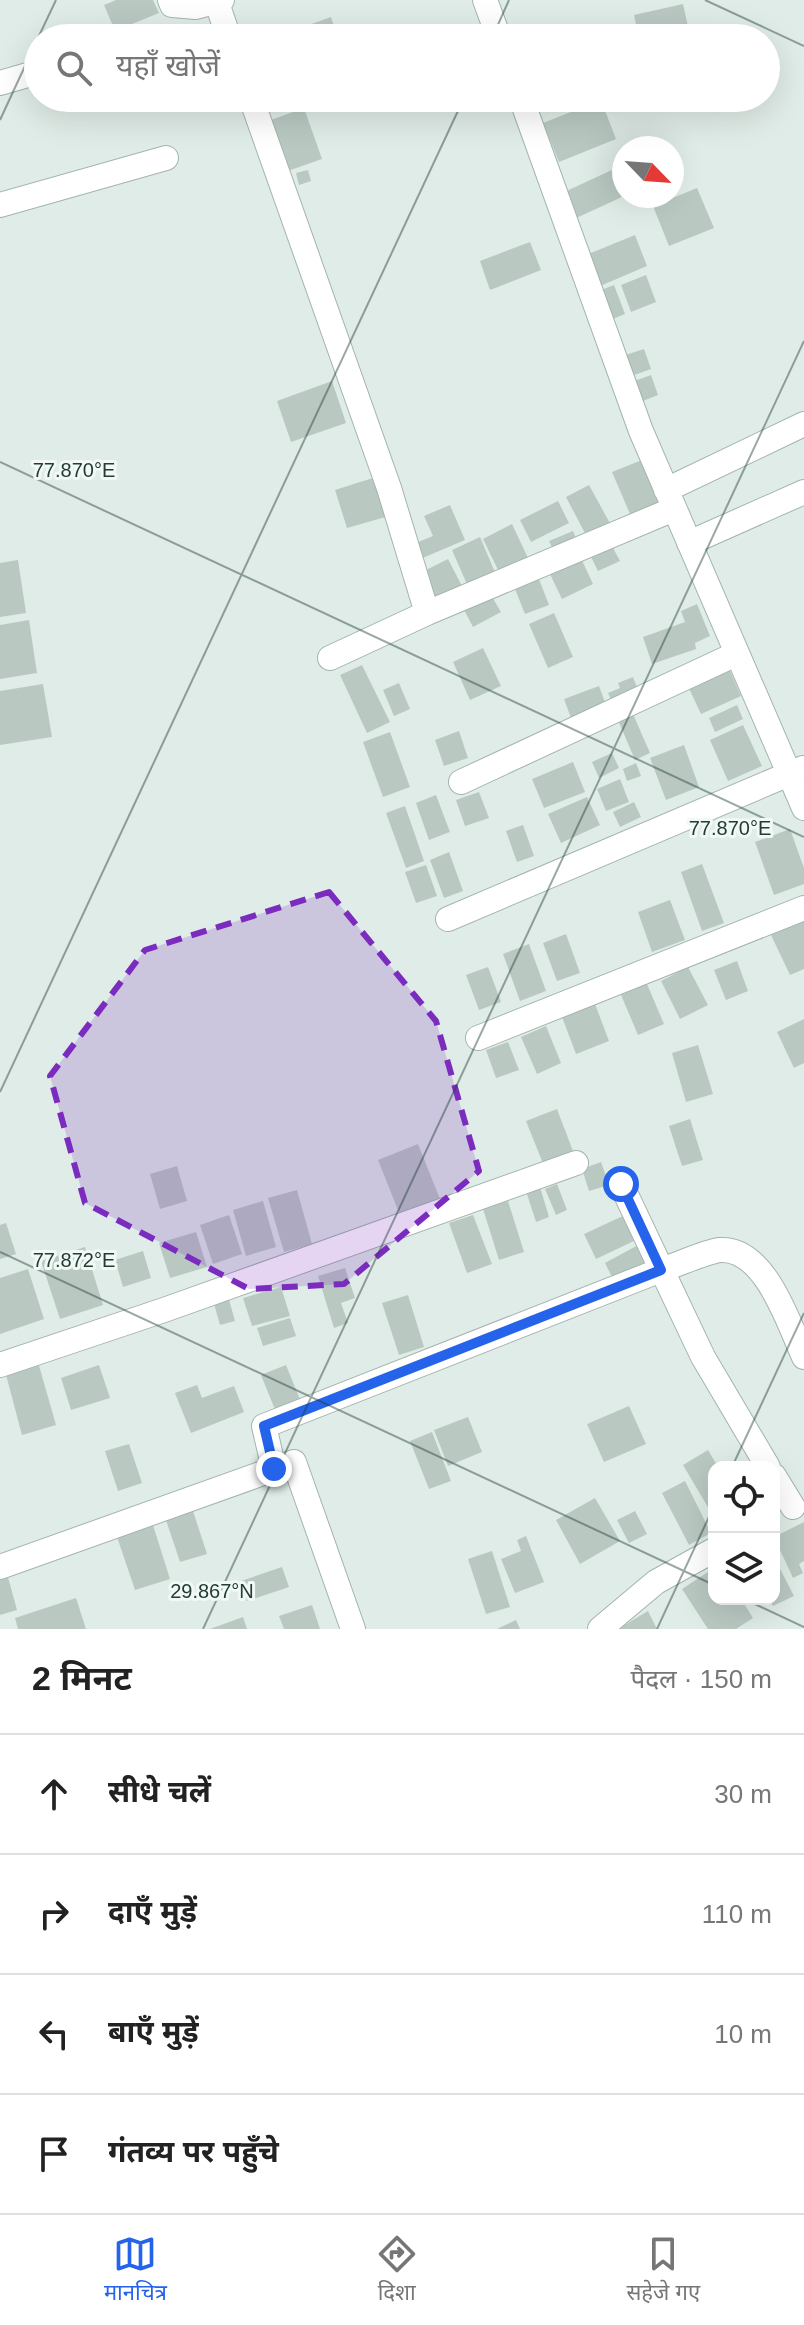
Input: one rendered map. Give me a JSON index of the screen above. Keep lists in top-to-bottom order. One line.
{"north":"bottom right","page":{"search":"यहाँ खोजें","heading":["2 मिनट","पैदल · 150 m"],"list":[["सीधे चलें","30 m"],["दाएँ मुड़ें","110 m"],["बाएँ मुड़ें","10 m"],"गंतव्य पर पहुँचे"],"nav":["मानचित्र","दिशा","सहेजे गए"]},"coordinates":["77.870°E","77.872°E","29.867°N"]}
